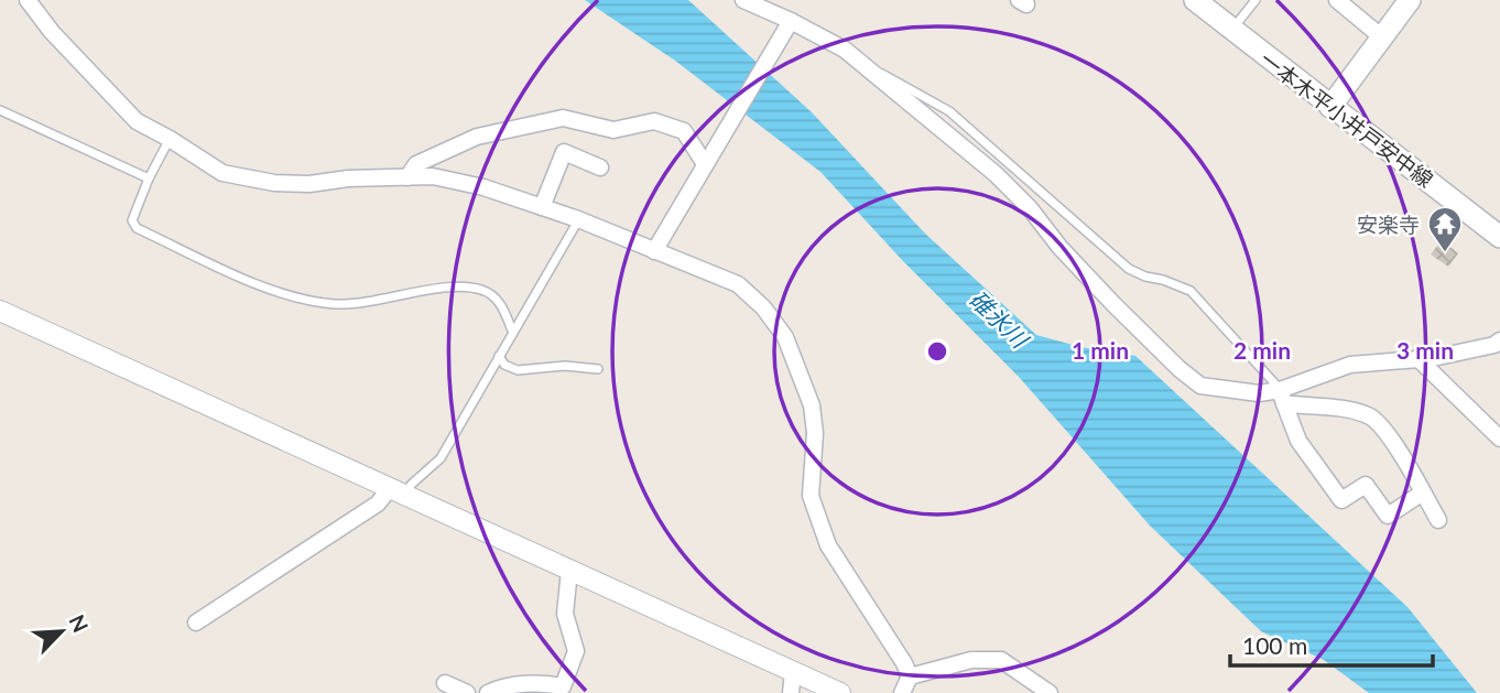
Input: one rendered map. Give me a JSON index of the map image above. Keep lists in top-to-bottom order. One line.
{"streets":{"main road":["一本木平小井戸安中線"]},"water":["碓氷川"],"places":{"temple":["安楽寺"]},"scale_bar":"100 m","north":"top right","rings":["1 min","2 min","3 min"]}
